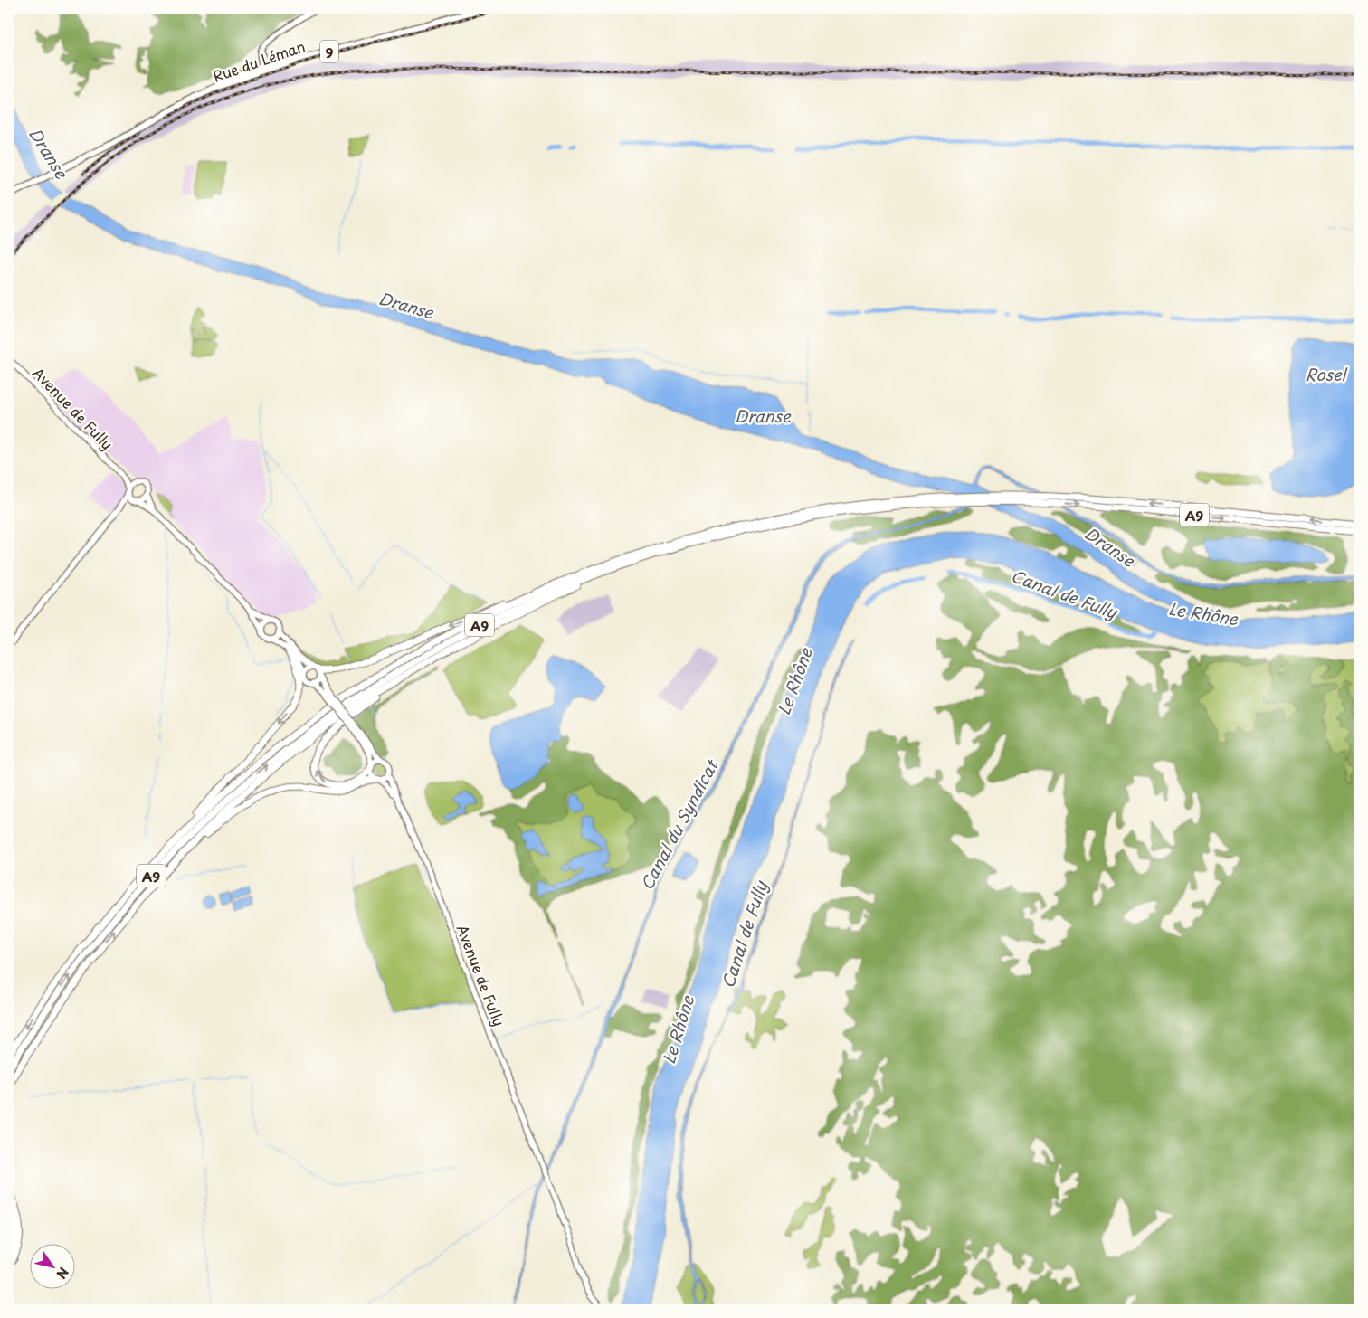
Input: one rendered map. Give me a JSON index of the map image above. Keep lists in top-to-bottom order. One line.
{"streets":{"highway":["A9"],"main road":["9","Rue du Léman","Avenue de Fully"]},"water":["Dranse","Rosel","Canal de Fully","Le Rhône","Canal du Syndicat"],"north":"bottom right"}
